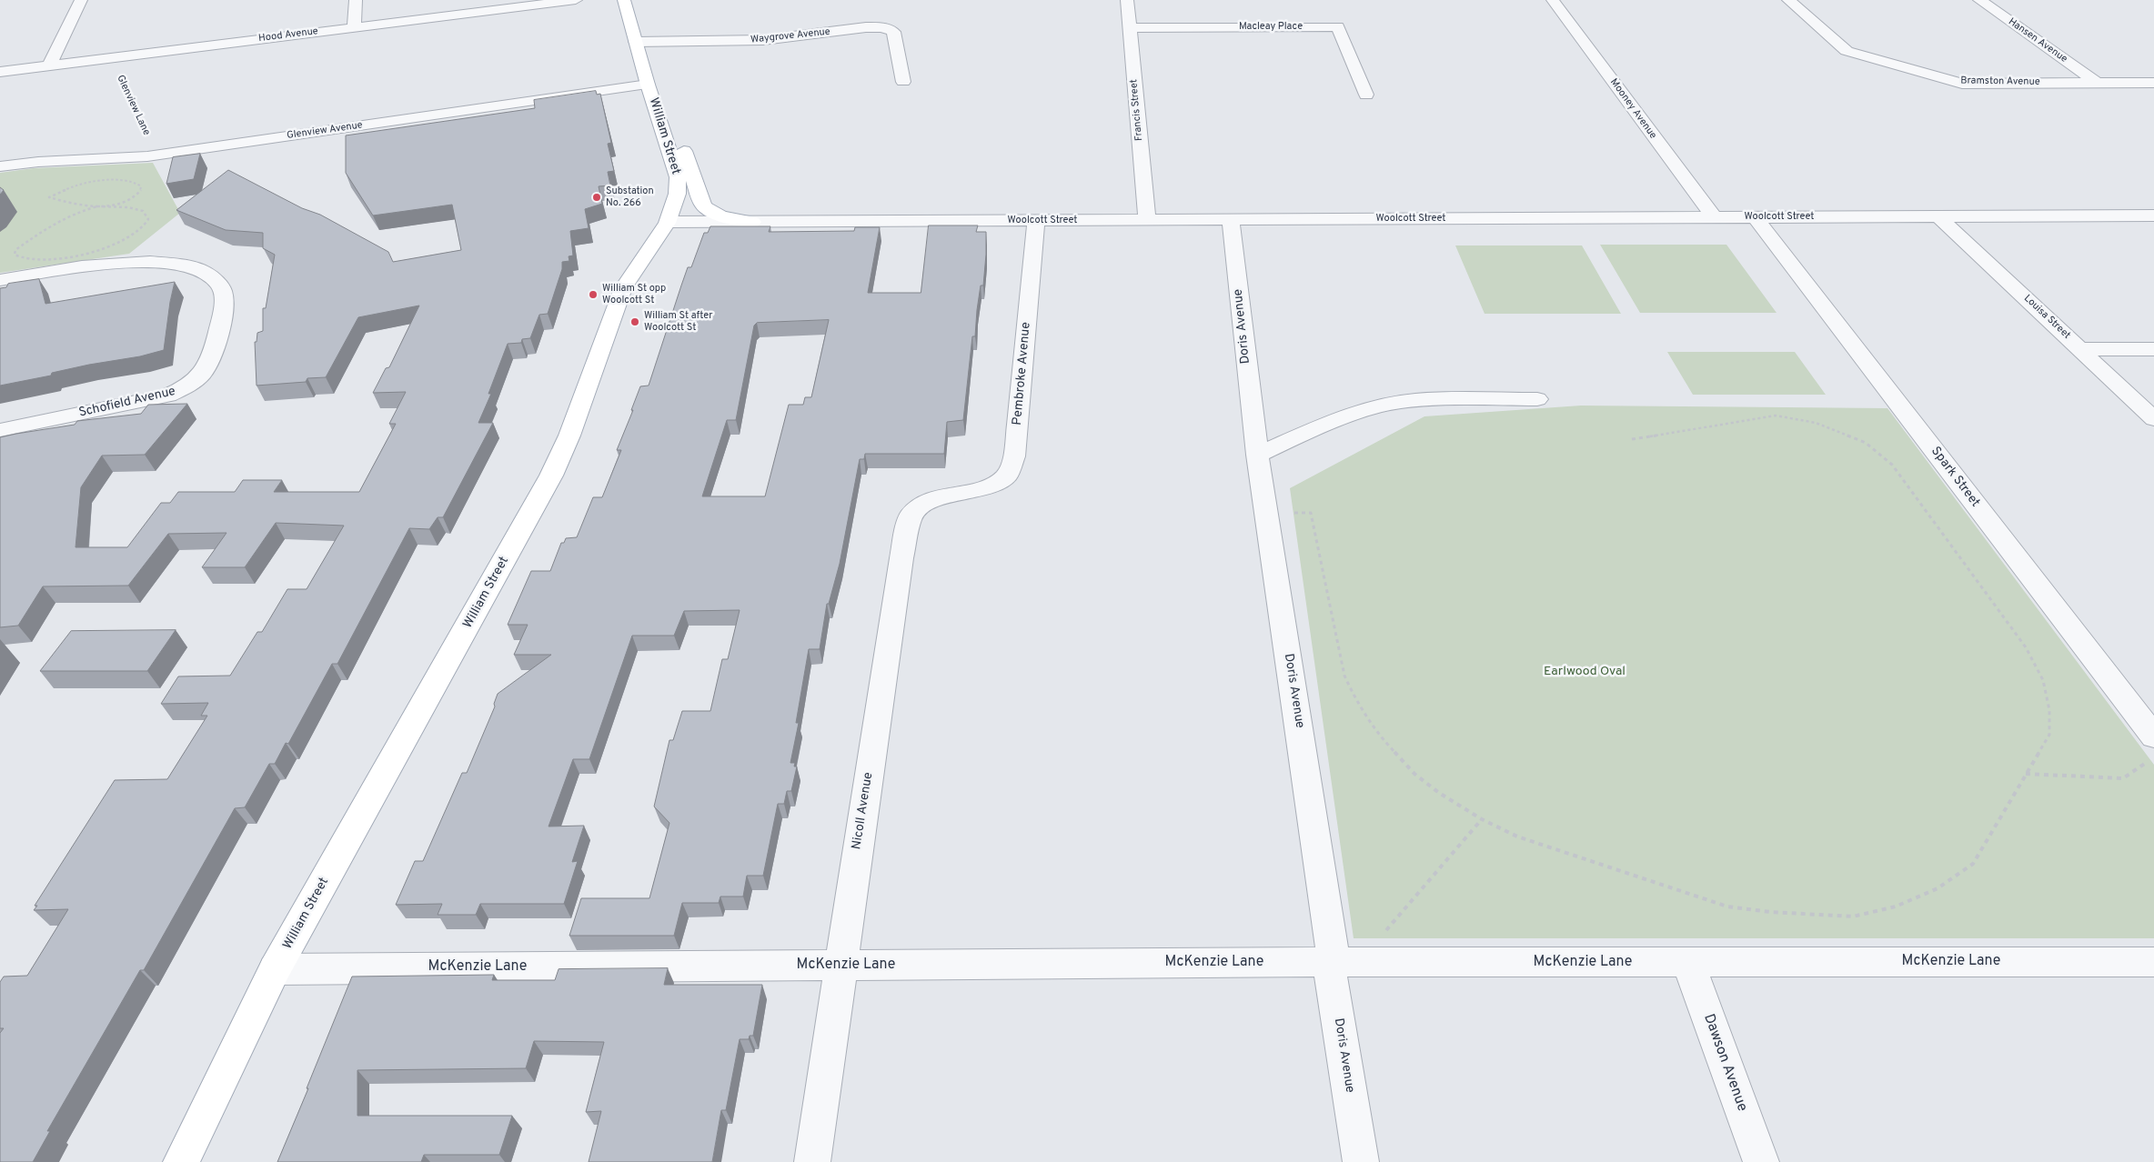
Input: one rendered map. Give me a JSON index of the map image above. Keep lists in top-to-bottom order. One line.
{"streets":{"main road":["William Street"],"street":["Macleay Place","Hood Avenue","Waygrove Avenue","Hansen Avenue","Bramston Avenue","Mooney Avenue","Francis Street","Glenview Avenue","Woolcott Street","Louisa Street","Doris Avenue","Pembroke Avenue","Schofield Avenue","Spark Street","Nicoll Avenue","McKenzie Lane","Dawson Avenue"],"path":["Glenview Lane"]},"crossings":[["Macleay Place","Francis Street"],["Waygrove Avenue","William Street"],["Hansen Avenue","Bramston Avenue"],["Mooney Avenue","Woolcott Street"],["Francis Street","Woolcott Street"],["Glenview Avenue","William Street"],["William Street","Woolcott Street"],["William Street","McKenzie Lane"],["Woolcott Street","Louisa Street"],["Woolcott Street","Doris Avenue"],["Woolcott Street","Pembroke Avenue"],["Woolcott Street","Spark Street"],["Doris Avenue","McKenzie Lane"],["Pembroke Avenue","Nicoll Avenue"],["Nicoll Avenue","McKenzie Lane"],["McKenzie Lane","Dawson Avenue"]],"parks":["Earlwood Oval"],"places":["Substation No. 266","William St opp Woolcott St","William St after Woolcott St"]}
